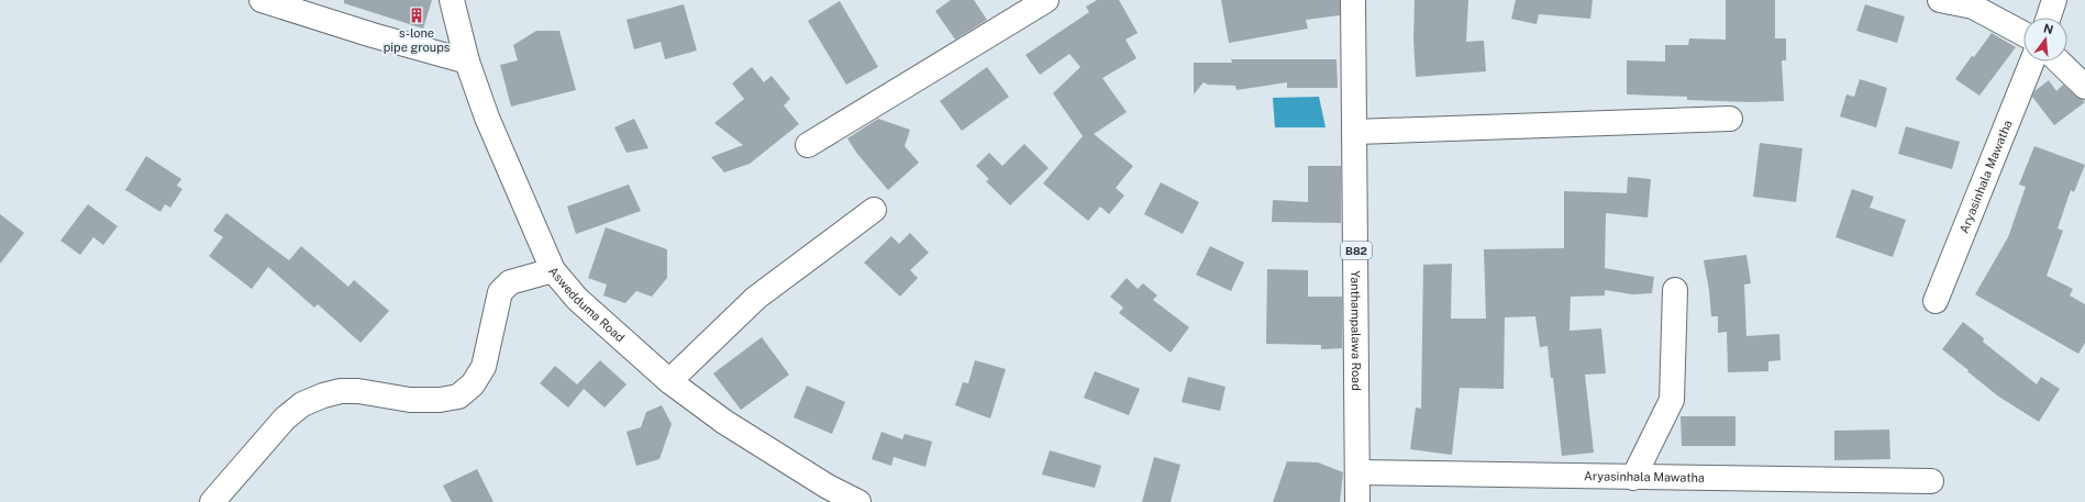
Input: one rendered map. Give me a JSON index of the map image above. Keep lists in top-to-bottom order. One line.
{"streets":{"street":["Aryasinhala Mawatha","B82","Aswedduma Road","Yanthampalawa Road"]},"crossings":[["Aryasinhala Mawatha","Yanthampalawa Road"]],"places":{"building":["s-lone pipe groups"]},"north":"top"}
